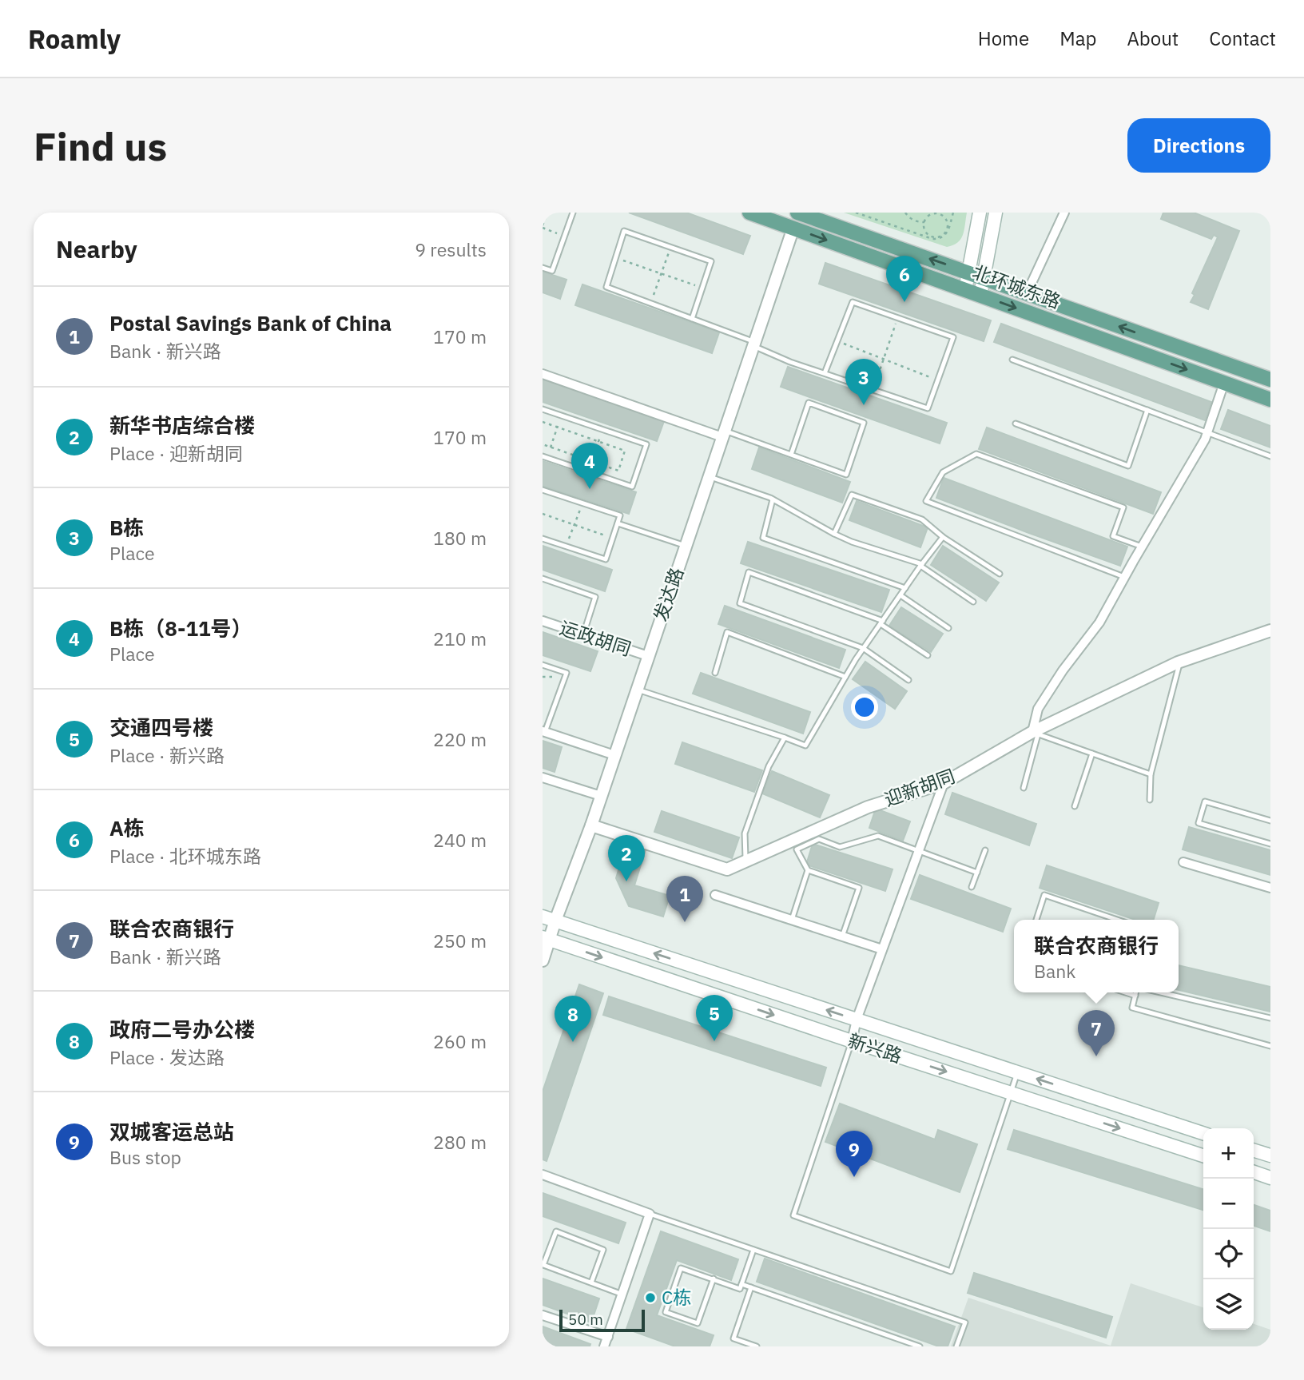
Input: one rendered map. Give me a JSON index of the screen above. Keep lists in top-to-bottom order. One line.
{"streets":{"main road":["北环城东路","新兴路"],"street":["发达路","运政胡同","迎新胡同"]},"crossings":[["北环城东路","发达路"],["发达路","运政胡同"],["发达路","迎新胡同"],["发达路","新兴路"]],"places":["C栋"],"scale_bar":"50 m","page":{"header":"Roamly","nav":["Home","Map","About","Contact"],"buttons":"Directions","title":"Find us","heading":["Nearby","9 results"],"pins":["6","3","4","2","1","5","8","7","9"],"list":[{"mark":"1","name":"Postal Savings Bank of China","note":"Bank · 新兴路","value":"170 m"},{"mark":"2","name":"新华书店综合楼","note":"Place · 迎新胡同","value":"170 m"},{"mark":"3","name":"B栋","note":"Place","value":"180 m"},{"mark":"4","name":"B栋（8-11号）","note":"Place","value":"210 m"},{"mark":"5","name":"交通四号楼","note":"Place · 新兴路","value":"220 m"},{"mark":"6","name":"A栋","note":"Place · 北环城东路","value":"240 m"},{"mark":"7","name":"联合农商银行","note":"Bank · 新兴路","value":"250 m"},{"mark":"8","name":"政府二号办公楼","note":"Place · 发达路","value":"260 m"},{"mark":"9","name":"双城客运总站","note":"Bus stop","value":"280 m"}],"popup":["联合农商银行","Bank"],"map_buttons":["+","−"],"scale":"50 m"}}
